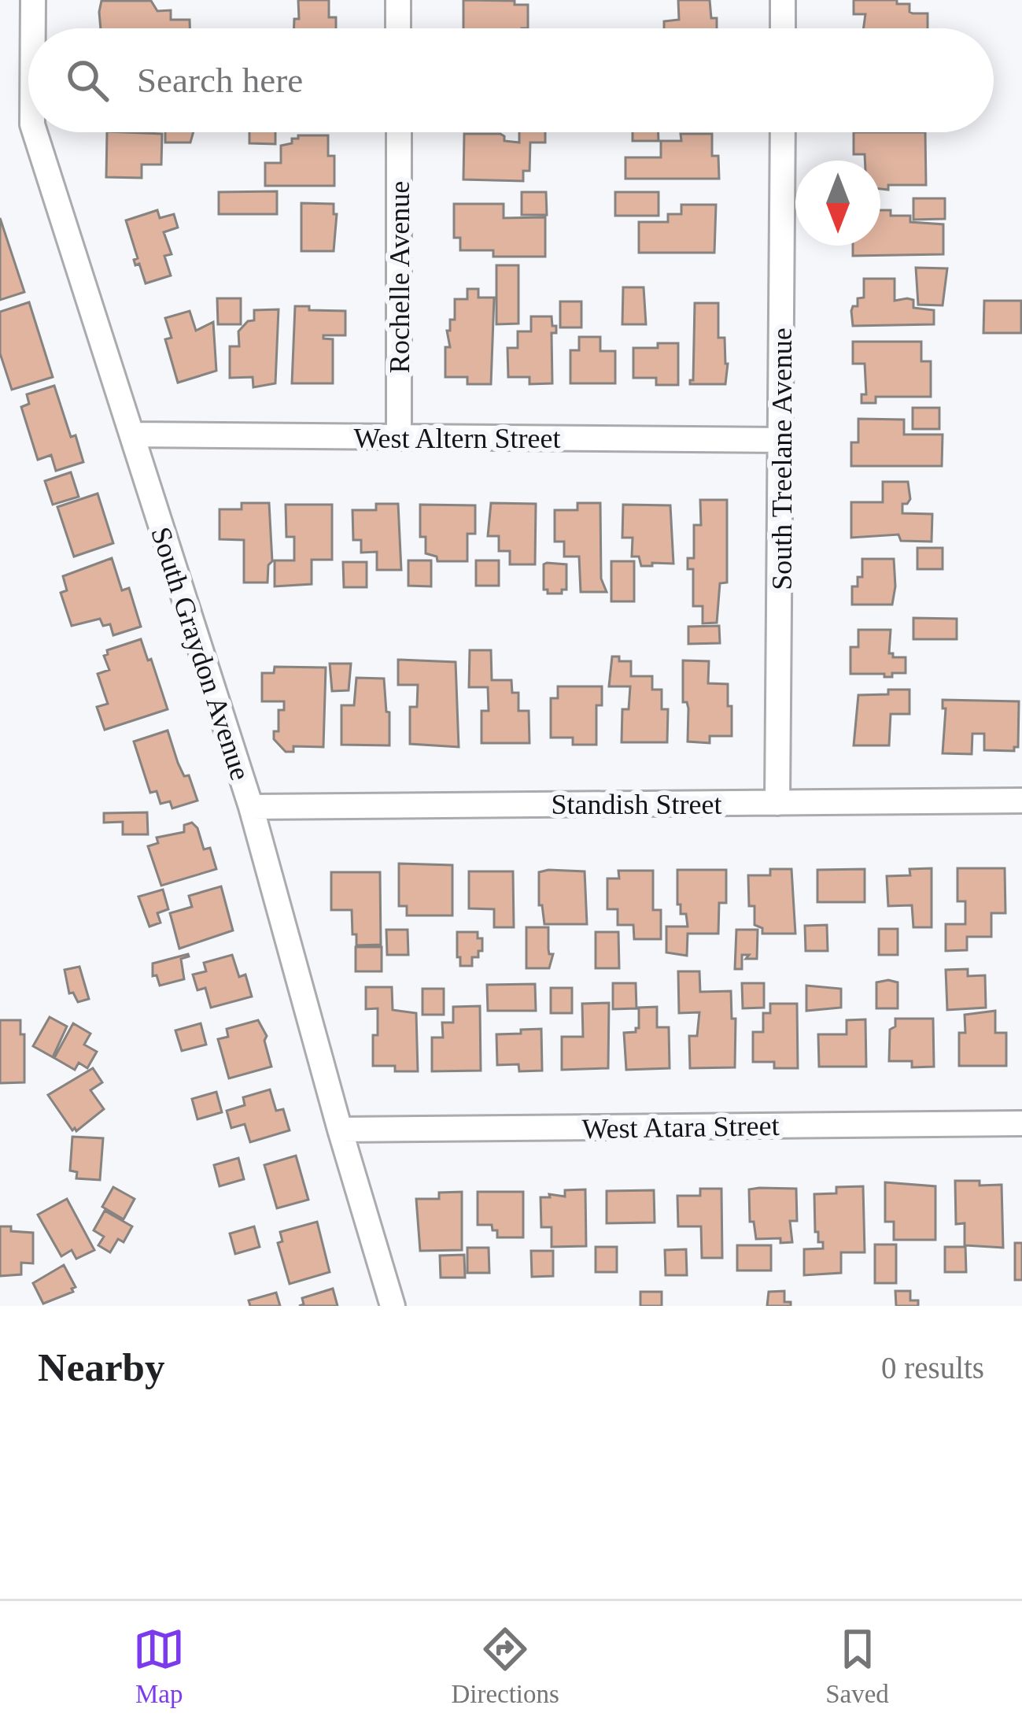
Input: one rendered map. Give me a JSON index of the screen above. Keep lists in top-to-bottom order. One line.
{"streets":{"street":["Rochelle Avenue","West Altern Street","South Treelane Avenue","South Graydon Avenue","Standish Street","West Atara Street"]},"crossings":[["Rochelle Avenue","West Altern Street"],["West Altern Street","South Treelane Avenue"],["West Altern Street","South Graydon Avenue"],["South Treelane Avenue","Standish Street"],["South Graydon Avenue","Standish Street"],["South Graydon Avenue","West Atara Street"]],"north":"bottom","page":{"search":"Search here","heading":["Nearby","0 results"],"nav":["Map","Directions","Saved"]}}
